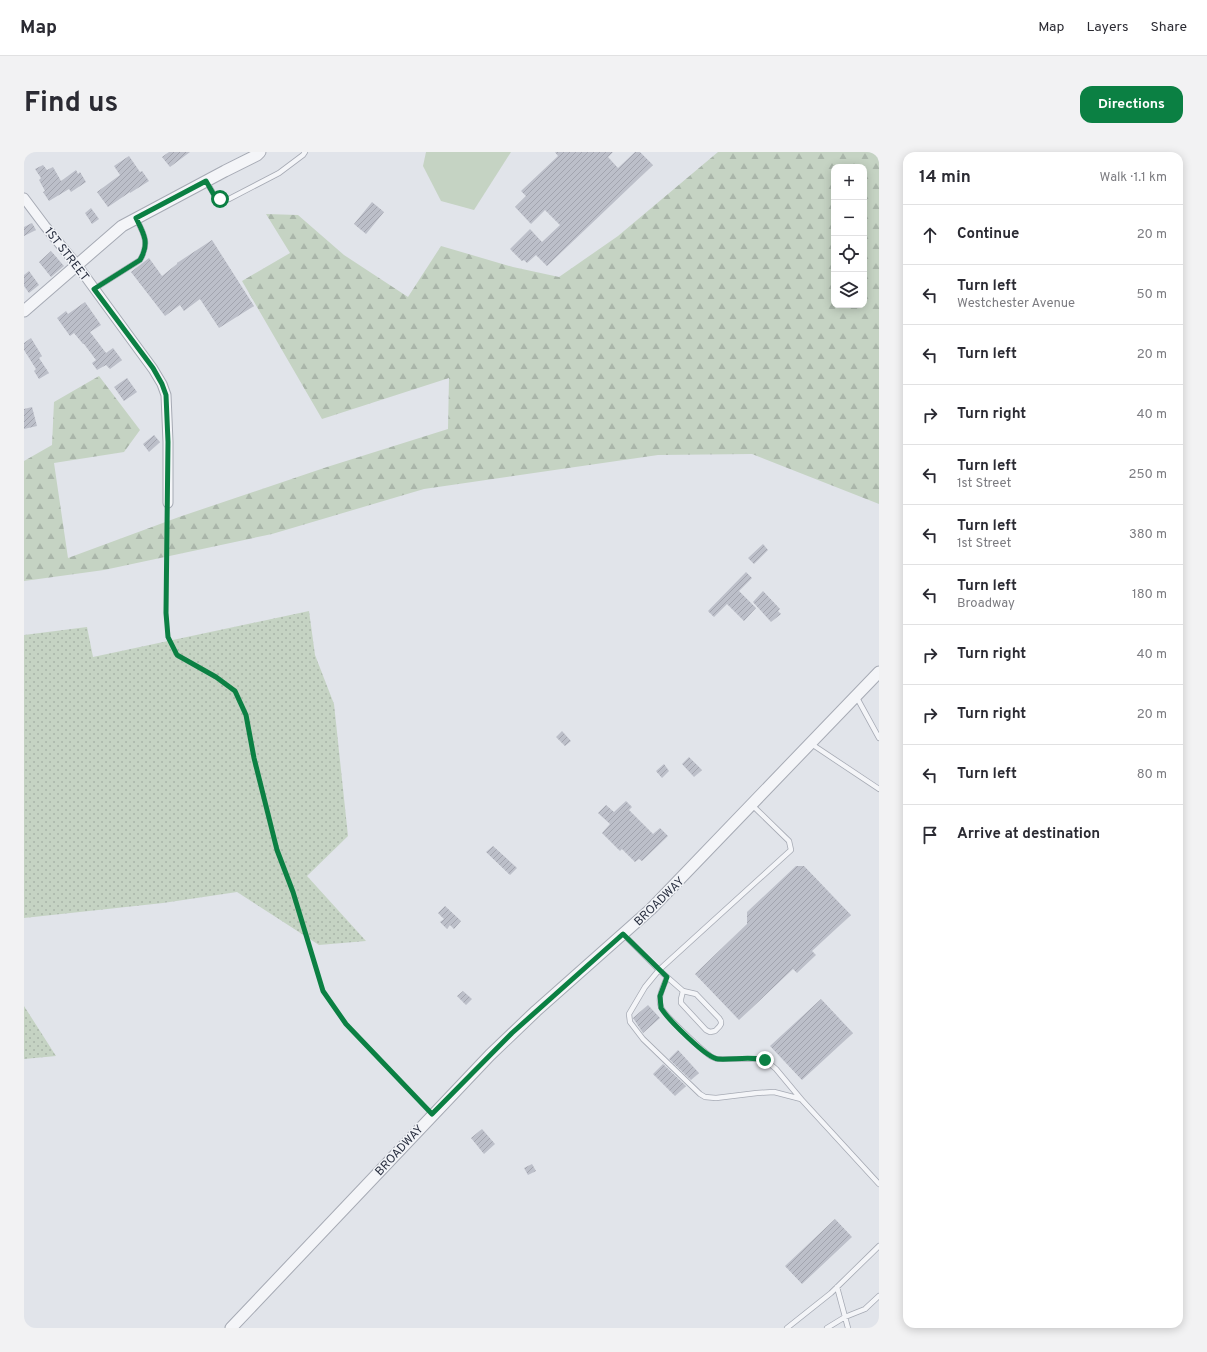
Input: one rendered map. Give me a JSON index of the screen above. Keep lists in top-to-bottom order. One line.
{"streets":{"street":["1ST STREET","BROADWAY"]},"page":{"header":"Map","nav":["Map","Layers","Share"],"title":"Find us","buttons":"Directions","heading":["14 min","Walk · 1.1 km"],"map_buttons":["+","−"],"list":[["Continue","20 m"],["Turn left","Westchester Avenue","50 m"],["Turn left","20 m"],["Turn right","40 m"],["Turn left","1st Street","250 m"],["Turn left","1st Street","380 m"],["Turn left","Broadway","180 m"],["Turn right","40 m"],["Turn right","20 m"],["Turn left","80 m"],"Arrive at destination"]}}
